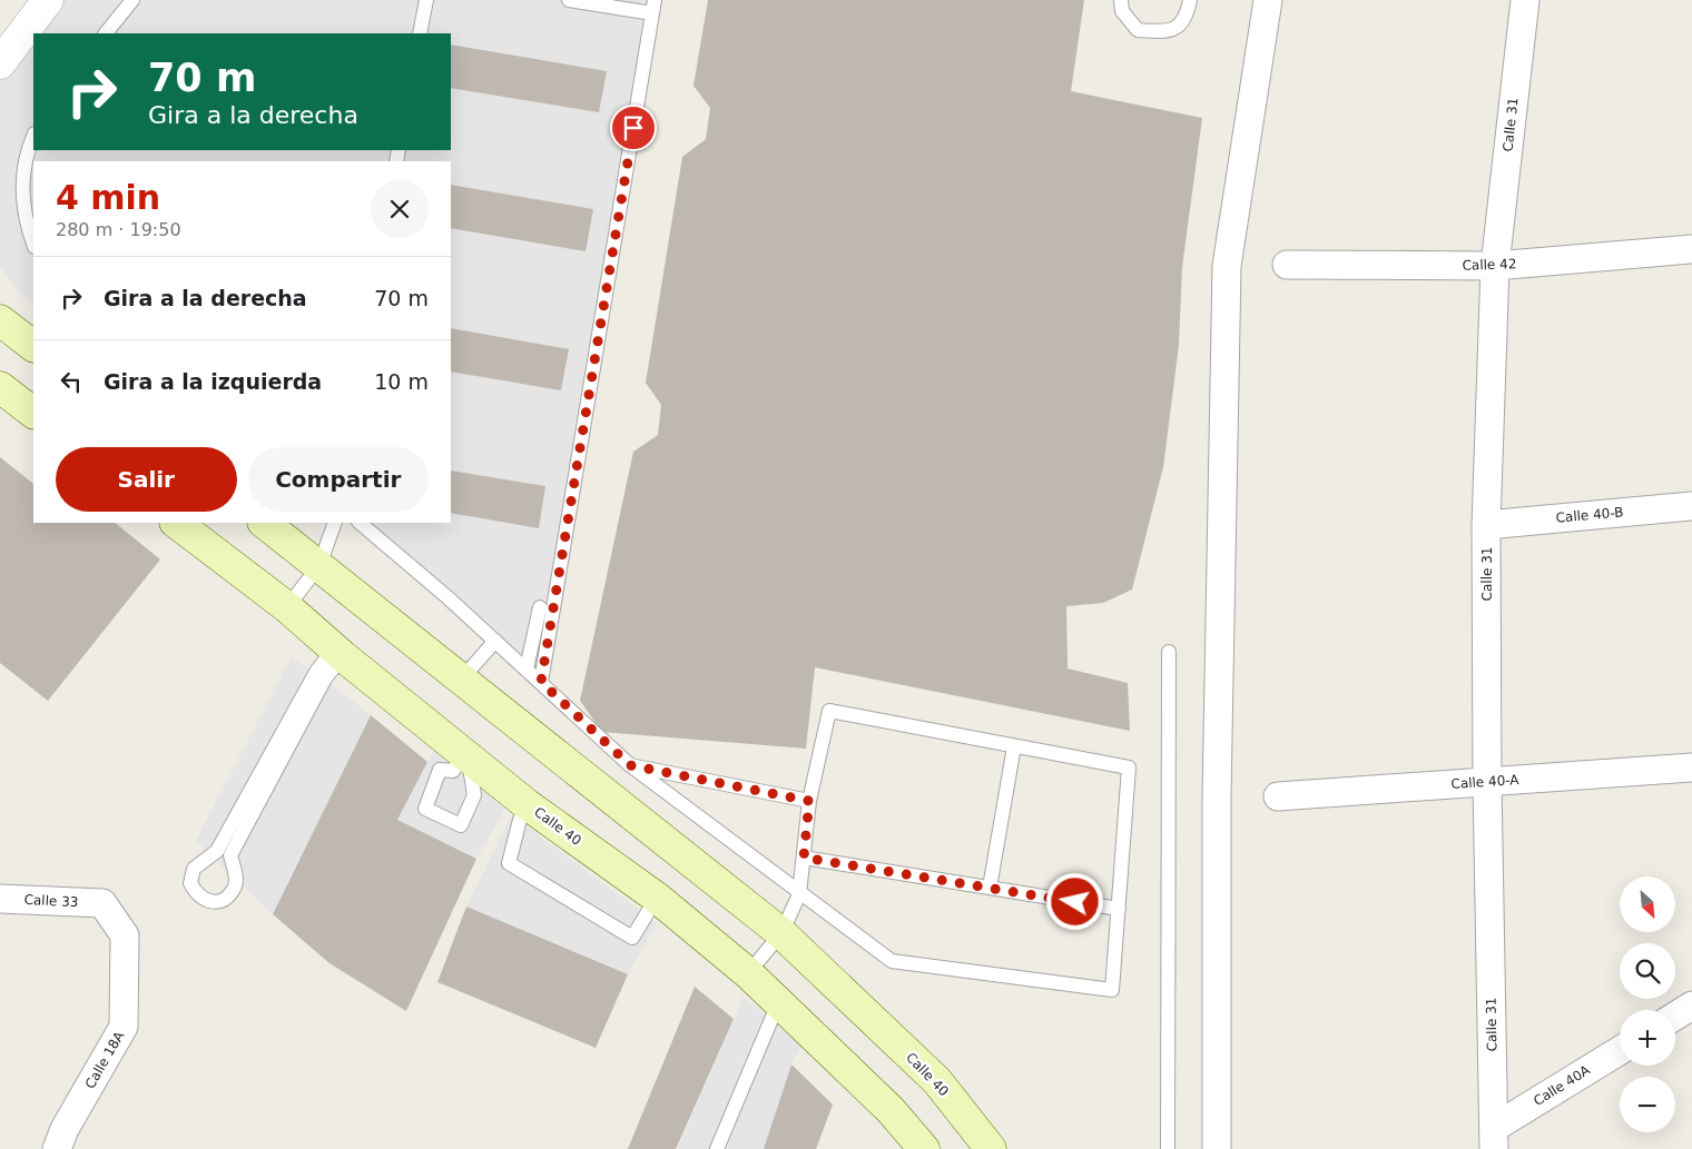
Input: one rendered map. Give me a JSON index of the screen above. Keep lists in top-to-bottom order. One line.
{"streets":{"main road":["Calle 40"],"street":["Calle 31","Calle 42","Calle 40-B","Calle 40-A","Calle 33","Calle 18A","Calle 40A"]},"crossings":[["Calle 31","Calle 42"],["Calle 31","Calle 40-B"],["Calle 31","Calle 40-A"],["Calle 31","Calle 40A"],["Calle 33","Calle 18A"]],"north":"bottom right","page":{"turn":["70 m","Gira a la derecha"],"heading":["4 min","280 m · 19:50"],"list":[{"name":"Gira a la derecha","value":"70 m"},{"name":"Gira a la izquierda","value":"10 m"}],"buttons":["Salir","Compartir"],"map_buttons":["+","−"]}}
